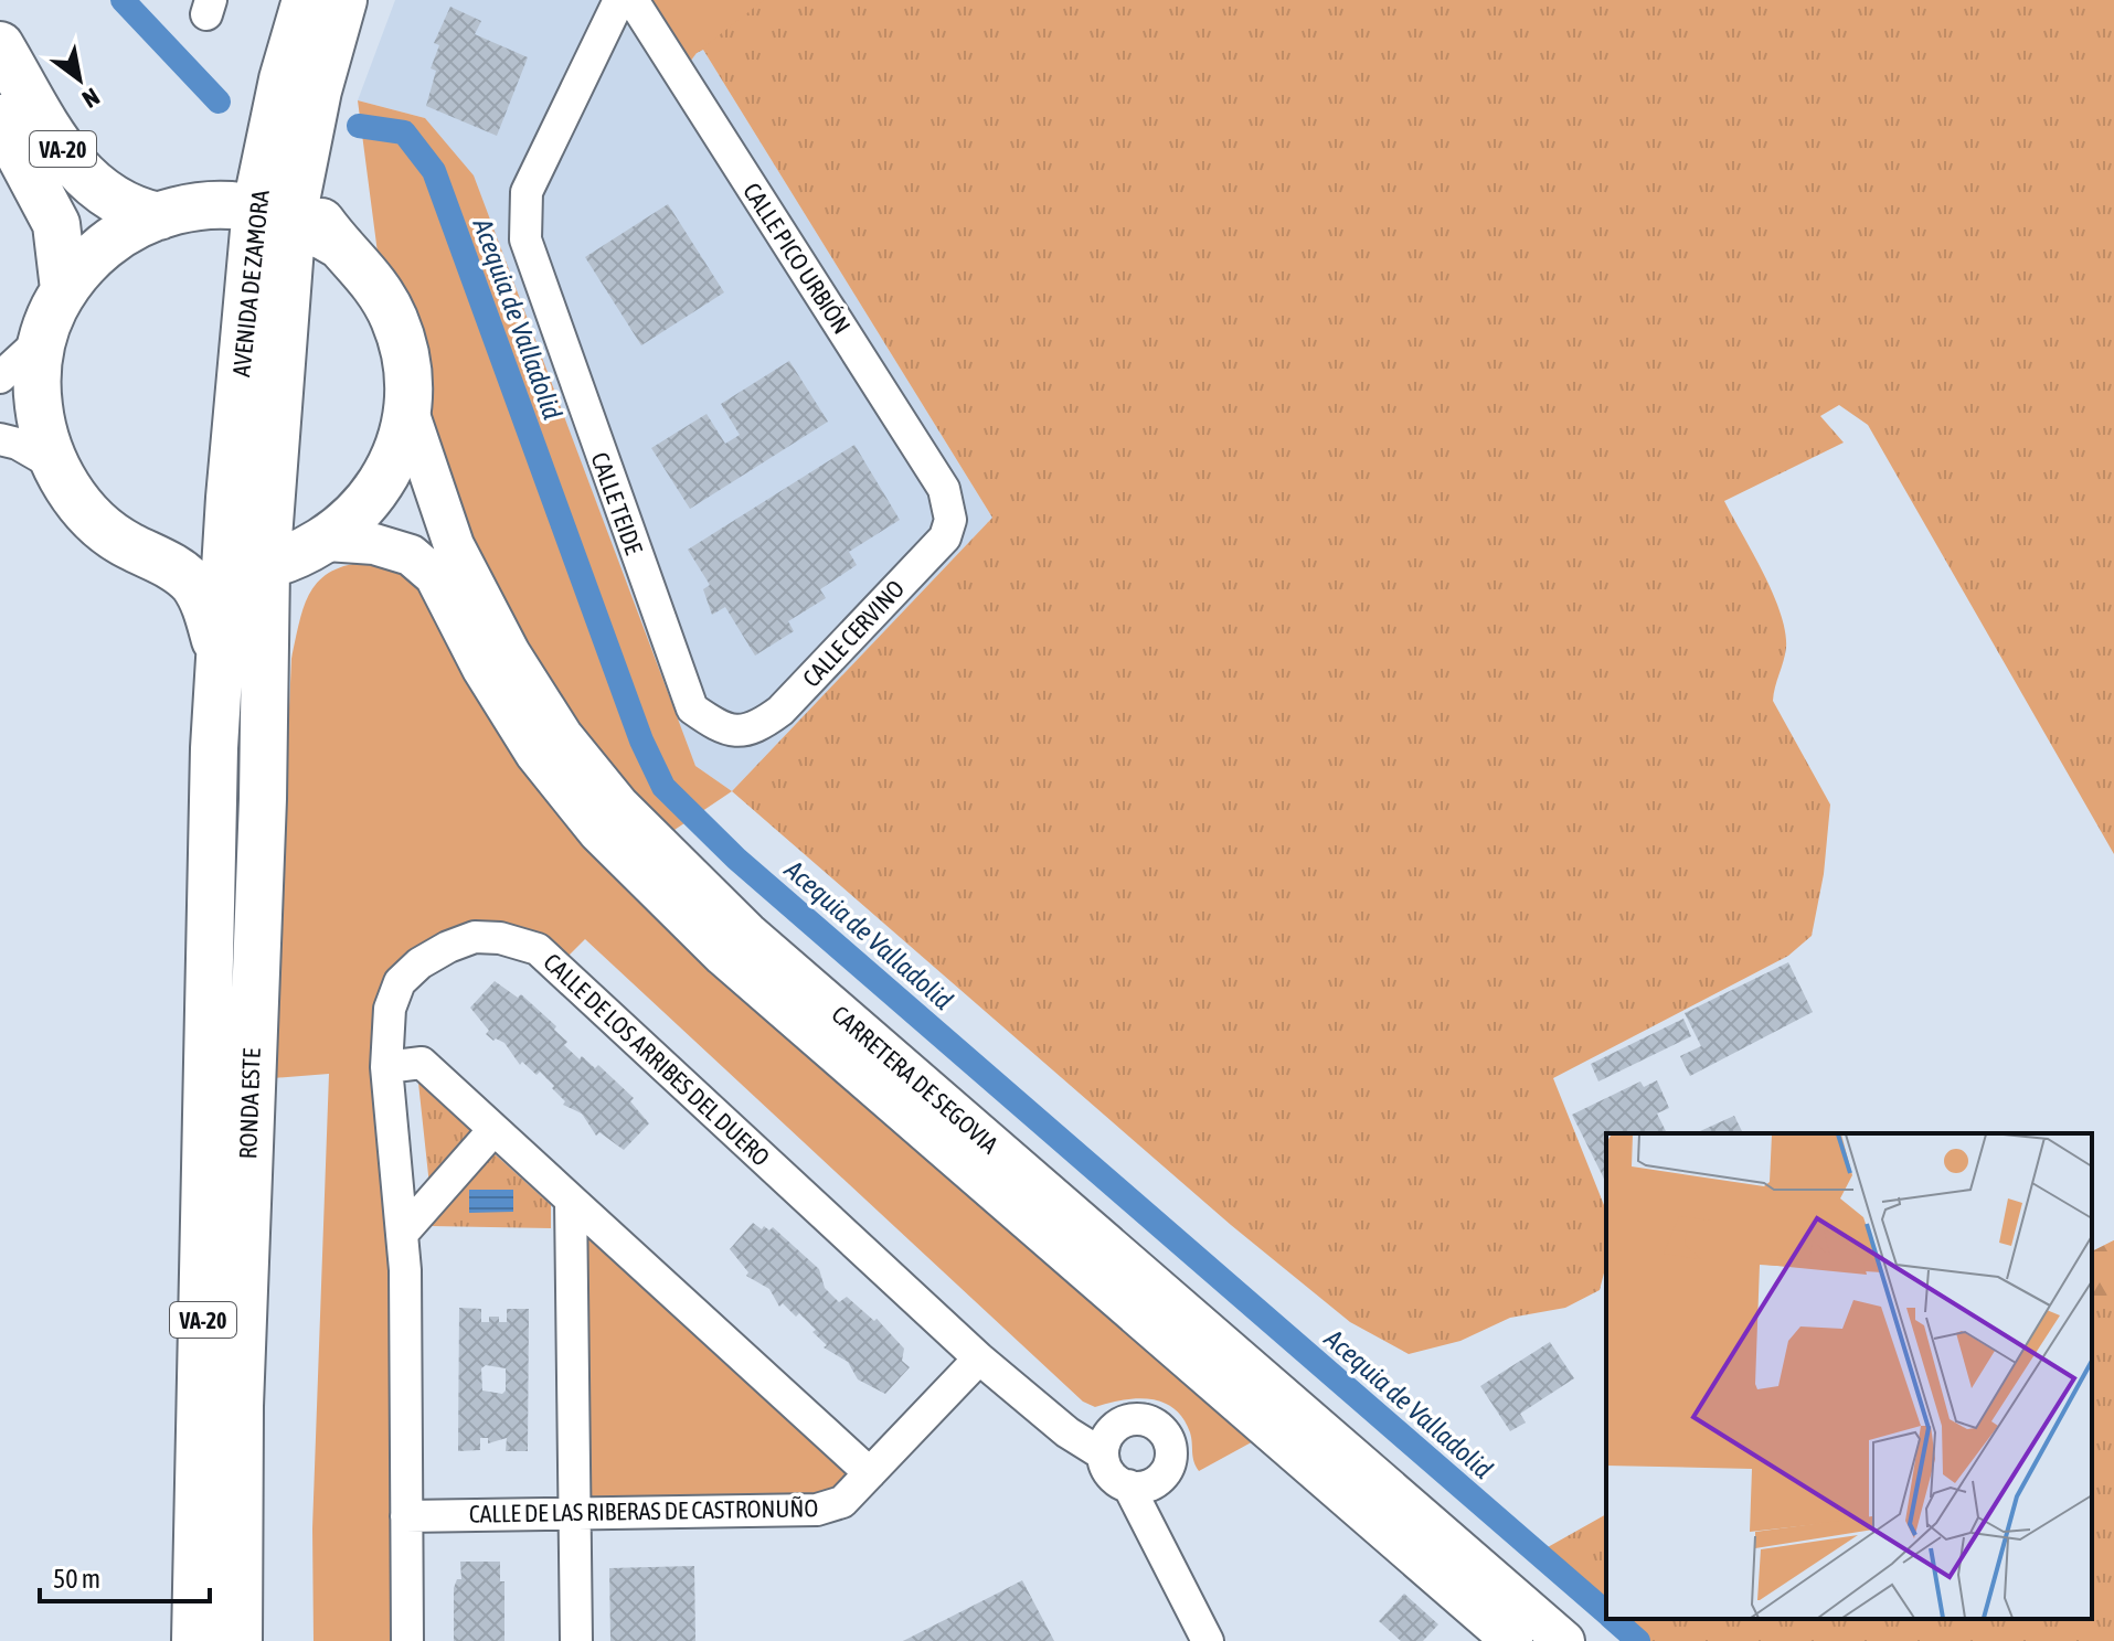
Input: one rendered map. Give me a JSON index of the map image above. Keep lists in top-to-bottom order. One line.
{"streets":{"highway":["VA-20","AVENIDA DE ZAMORA","RONDA ESTE"],"main road":["CARRETERA DE SEGOVIA"],"street":["CALLE PICO URBIÓN","CALLE TEIDE","CALLE CERVINO","CALLE DE LOS ARRIBES DEL DUERO","CALLE DE LAS RIBERAS DE CASTRONUÑO"]},"crossings":[["VA-20","AVENIDA DE ZAMORA"],["VA-20","RONDA ESTE"],["CALLE PICO URBIÓN","CALLE CERVINO"],["AVENIDA DE ZAMORA","RONDA ESTE"],["CALLE TEIDE","CALLE CERVINO"],["CALLE DE LOS ARRIBES DEL DUERO","CALLE DE LAS RIBERAS DE CASTRONUÑO"]],"water":["Acequia de Valladolid"],"scale_bar":"50 m","north":"bottom right"}
